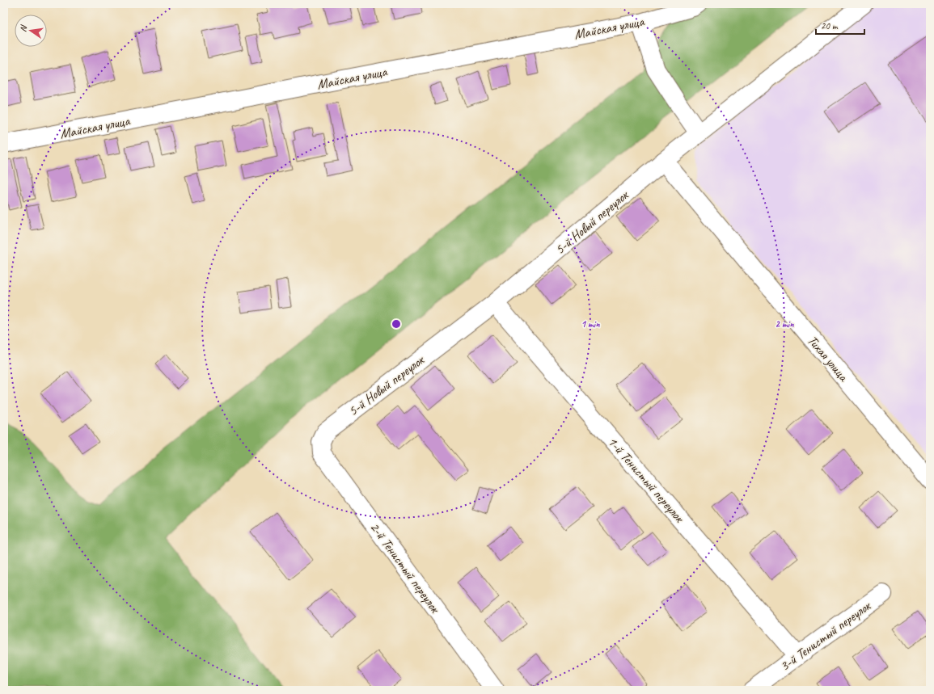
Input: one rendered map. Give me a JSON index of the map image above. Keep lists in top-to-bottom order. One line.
{"streets":{"street":["Майская улица","5-й Новый переулок","Тихая улица","1-й Тенистый переулок","2-й Тенистый переулок","3-й Тенистый переулок"]},"crossings":[["5-й Новый переулок","Тихая улица"],["5-й Новый переулок","1-й Тенистый переулок"],["5-й Новый переулок","2-й Тенистый переулок"],["1-й Тенистый переулок","3-й Тенистый переулок"]],"scale_bar":"20 m","north":"left","rings":["1 min","2 min"]}
